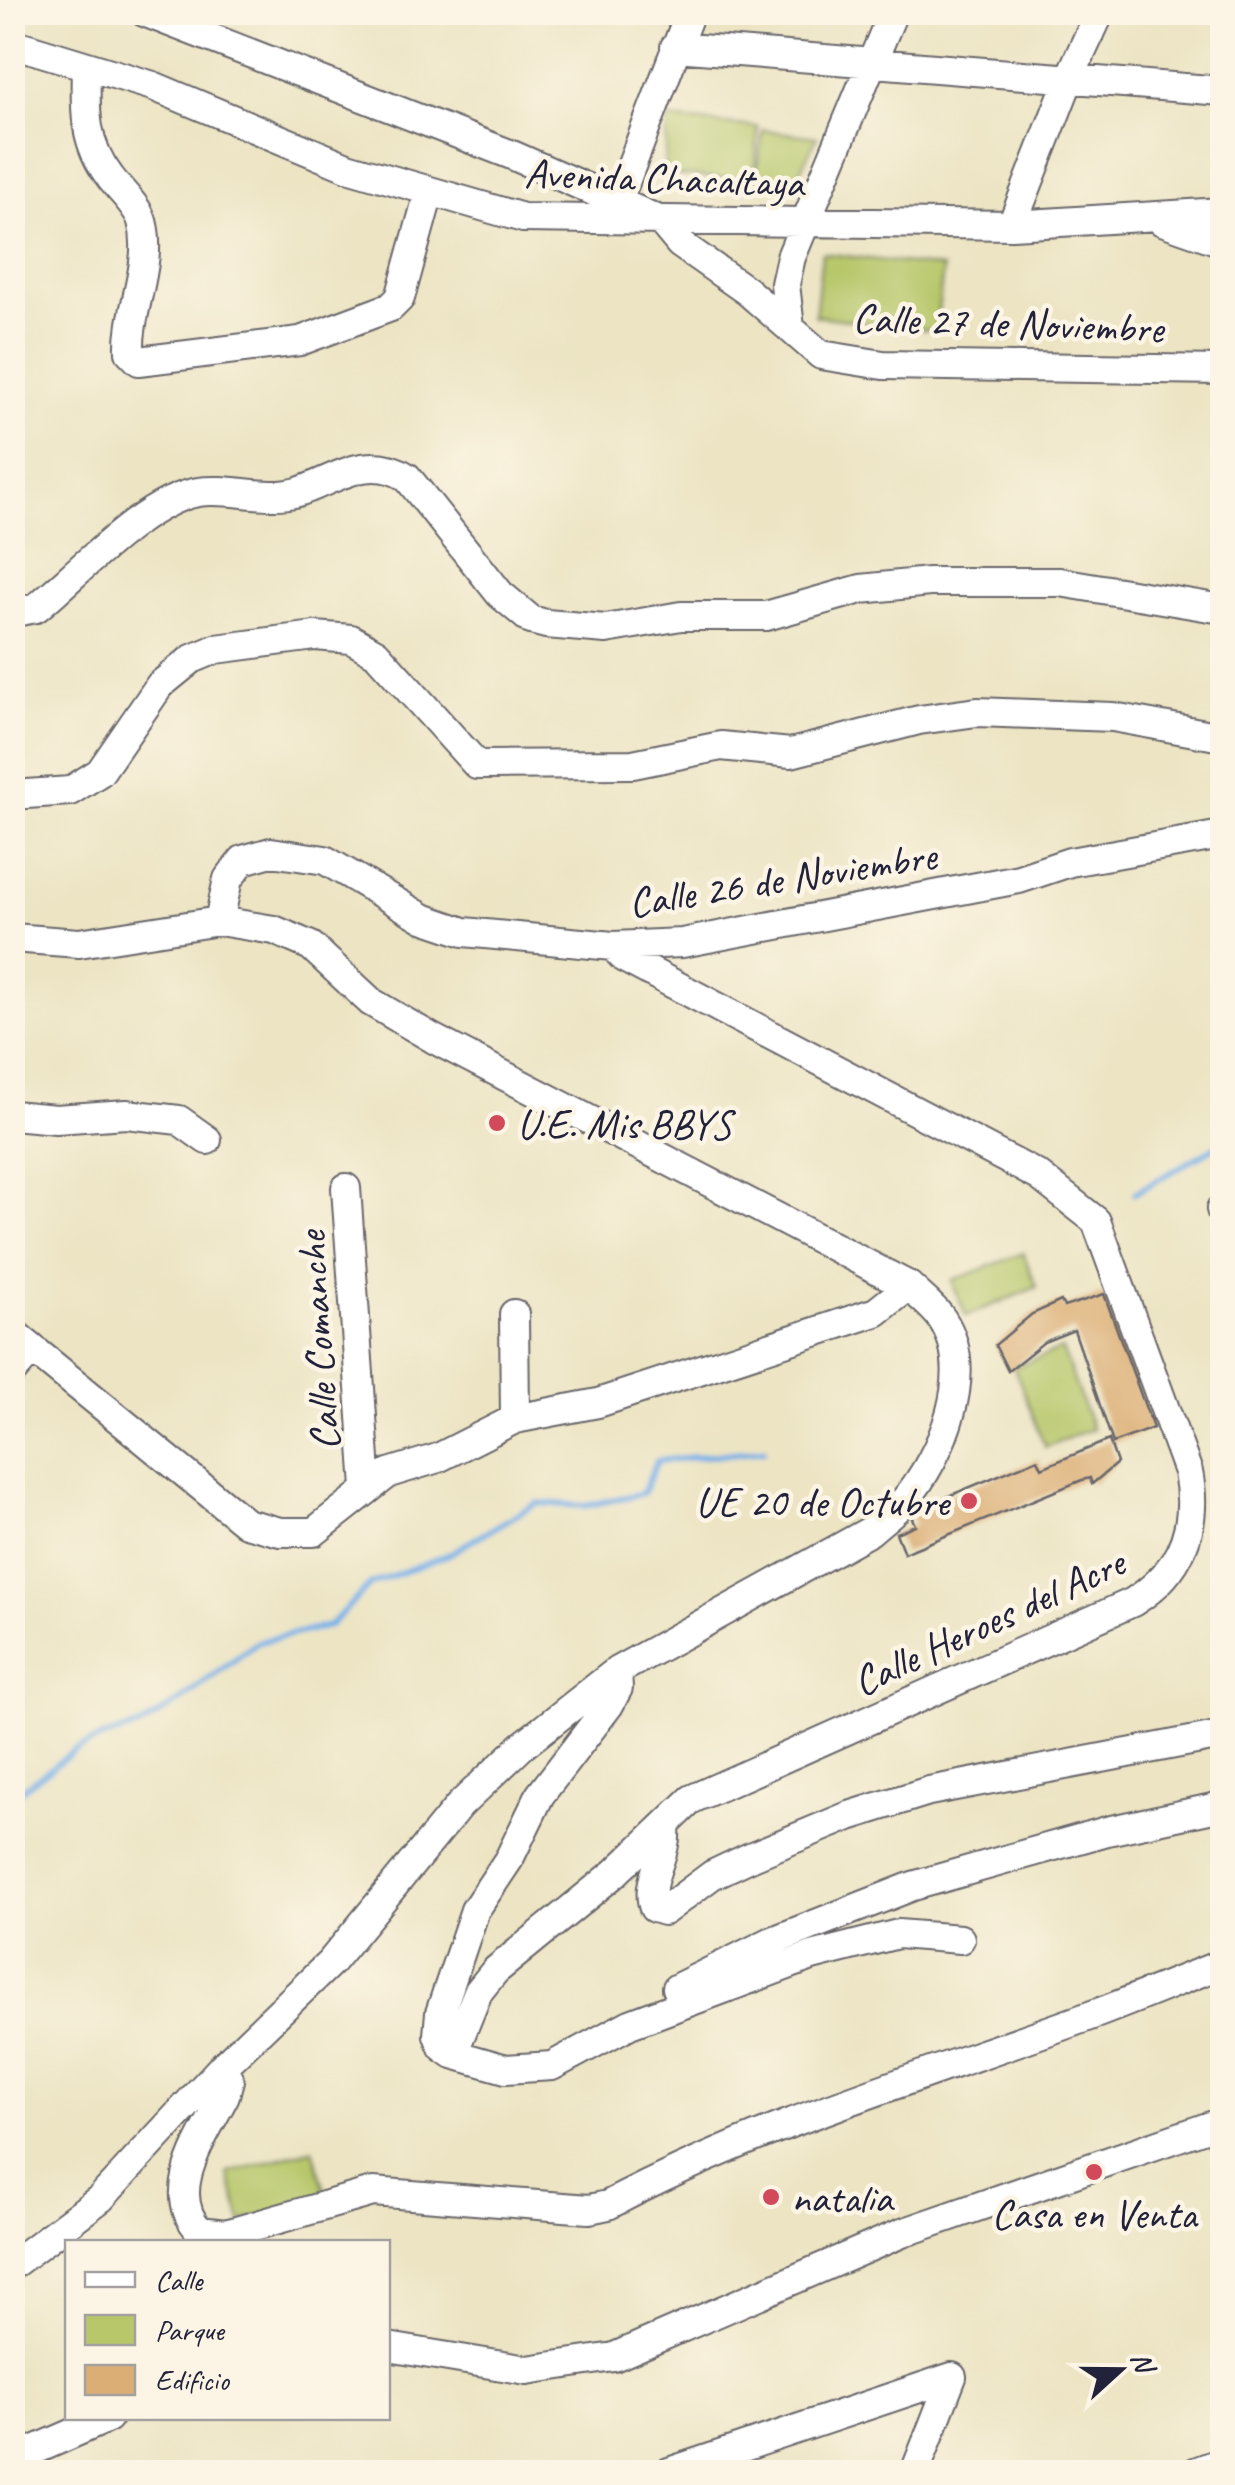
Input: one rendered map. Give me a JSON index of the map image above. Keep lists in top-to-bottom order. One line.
{"streets":{"street":["Avenida Chacaltaya","Calle 27 de Noviembre","Calle 26 de Noviembre","Calle Comanche","Calle Heroes del Acre"]},"crossings":[["Avenida Chacaltaya","Calle 27 de Noviembre"],["Calle 26 de Noviembre","Calle Heroes del Acre"]],"places":["U.E. Mis BBYS","UE 20 de Octubre","Casa en Venta","natalia"],"legend":["Calle","Parque","Edificio"],"north":"right"}
